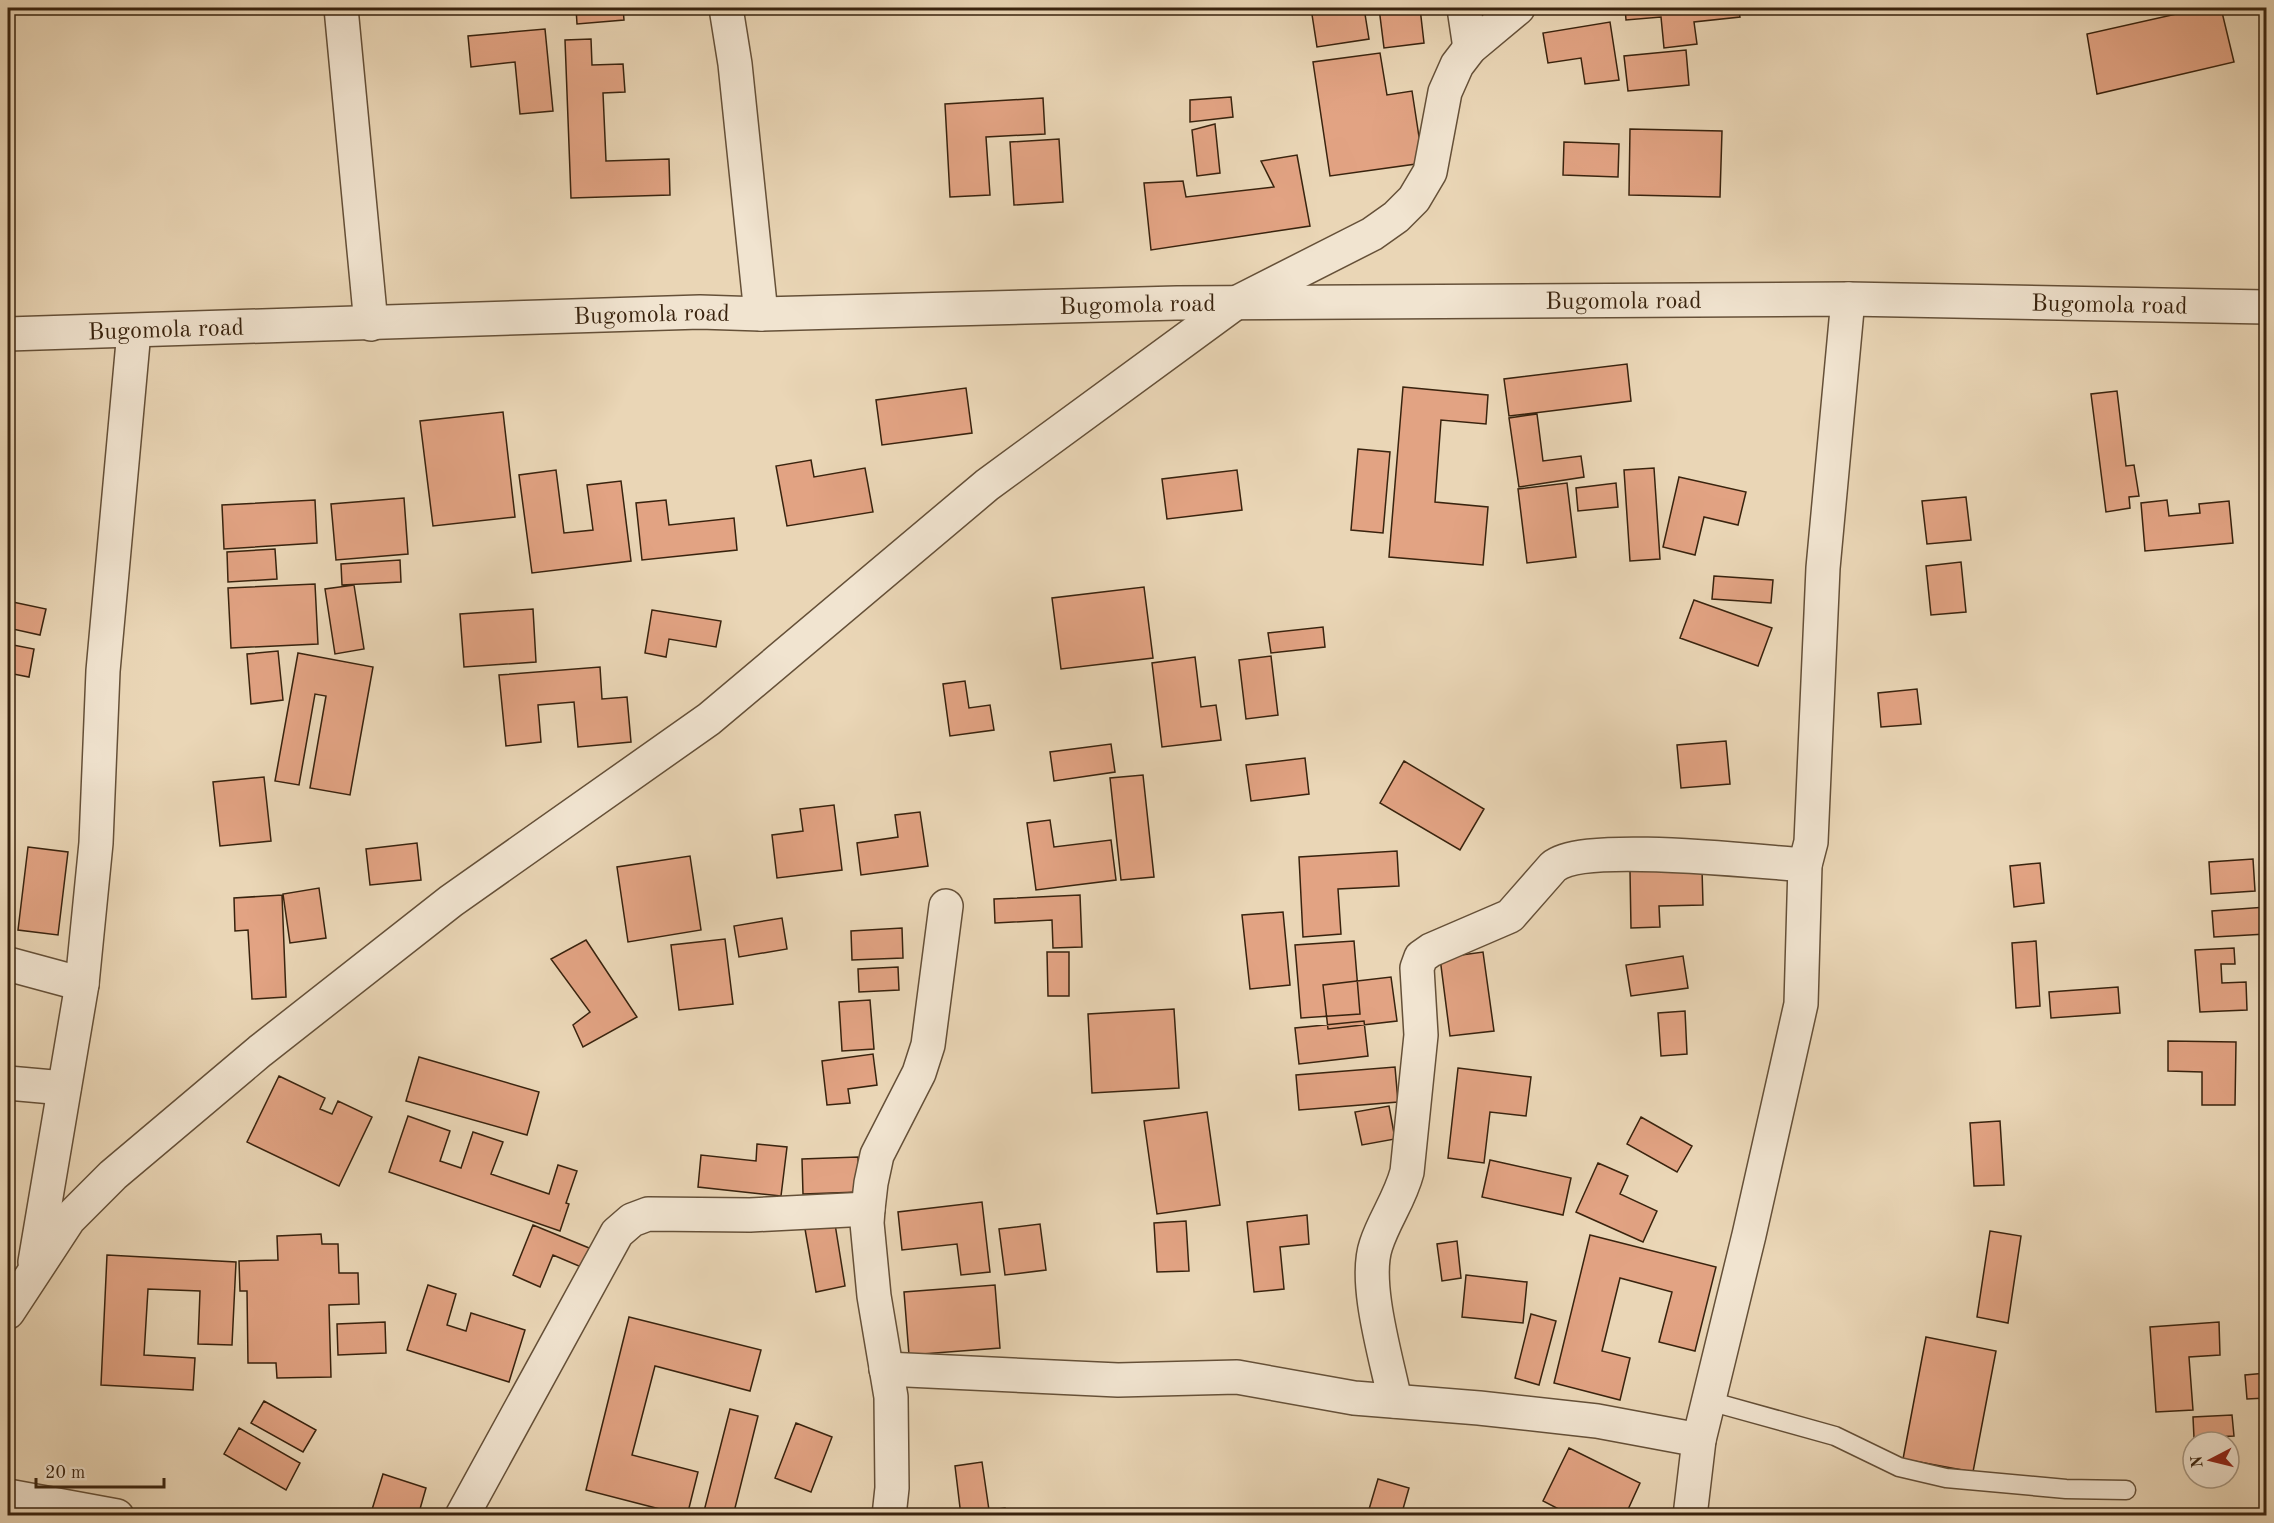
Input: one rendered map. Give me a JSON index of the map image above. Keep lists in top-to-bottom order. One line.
{"streets":{"street":["Bugomola road"]},"scale_bar":"20 m","north":"left"}
